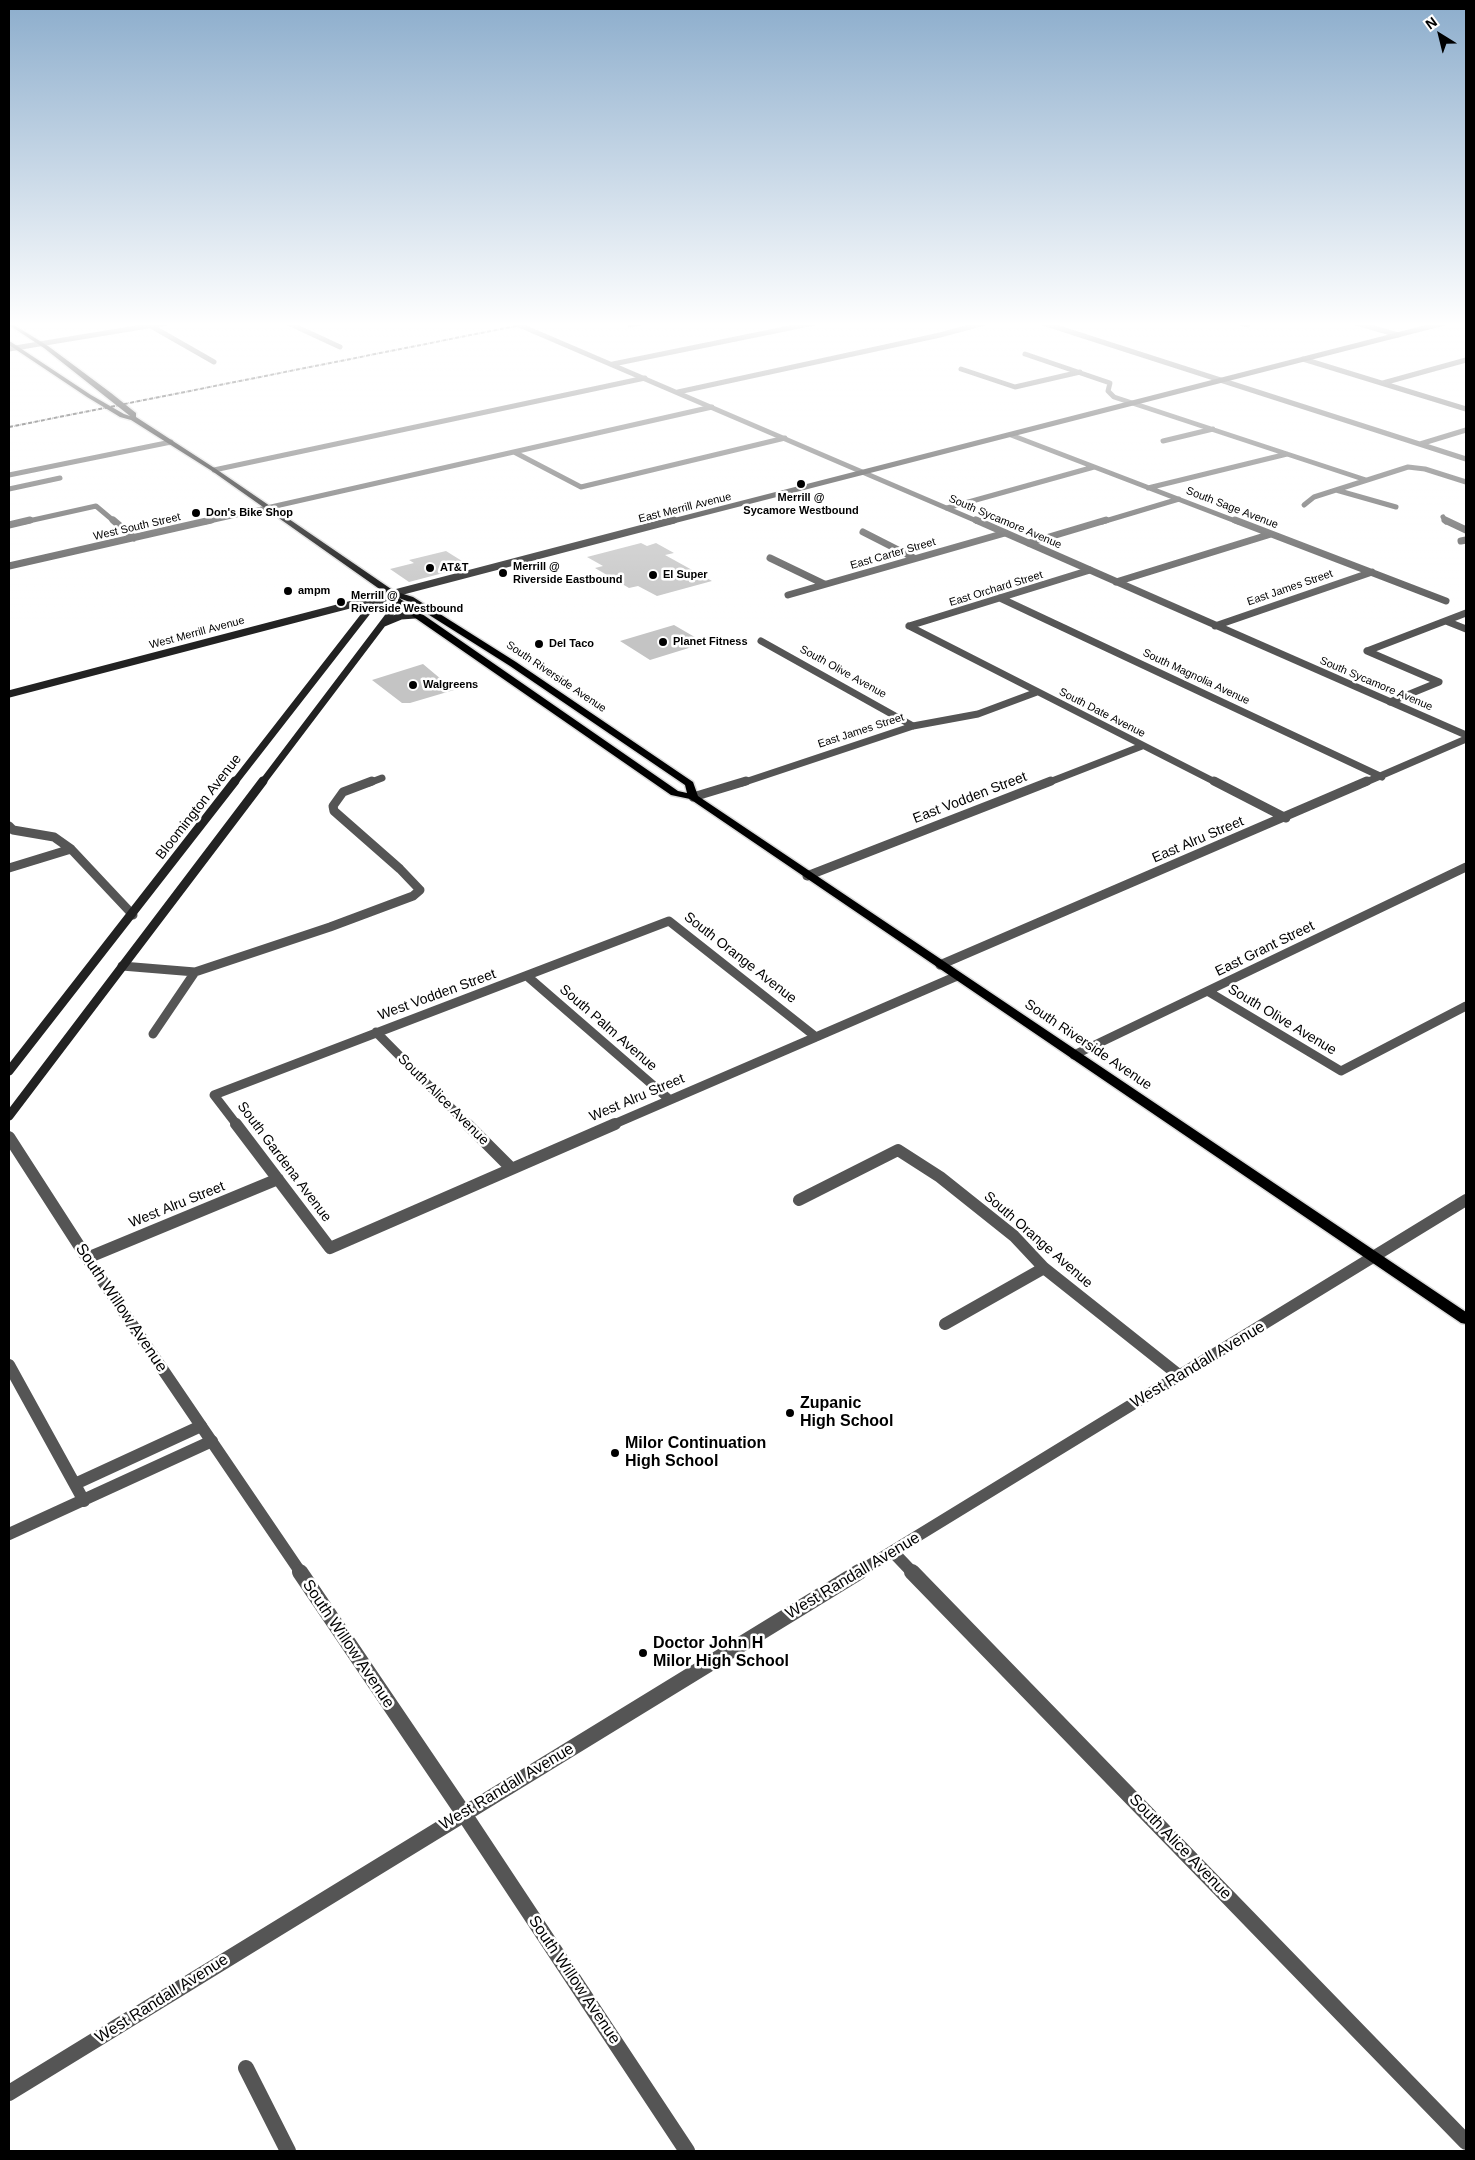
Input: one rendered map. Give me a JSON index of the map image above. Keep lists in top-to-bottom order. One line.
{"streets":{"main road":["East Merrill Avenue","West Merrill Avenue","South Riverside Avenue","Bloomington Avenue"],"street":["South Sage Avenue","South Sycamore Avenue","West South Street","East Carter Street","East James Street","East Orchard Street","South Olive Avenue","South Magnolia Avenue","South Date Avenue","East Vodden Street","East Alru Street","East Grant Street","South Orange Avenue","West Vodden Street","South Palm Avenue","West Alru Street","South Alice Avenue","South Gardena Avenue","South Willow Avenue","West Randall Avenue"]},"crossings":[["East Merrill Avenue","South Sage Avenue"],["East Merrill Avenue","South Sycamore Avenue"],["East Merrill Avenue","West Merrill Avenue"],["East Merrill Avenue","South Riverside Avenue"],["East Merrill Avenue","Bloomington Avenue"],["South Sage Avenue","East James Street"],["South Sycamore Avenue","East Carter Street"],["South Sycamore Avenue","East James Street"],["South Sycamore Avenue","East Orchard Street"],["West South Street","South Riverside Avenue"],["East James Street","South Olive Avenue"],["East James Street","South Riverside Avenue"],["East James Street","South Date Avenue"],["East Orchard Street","South Magnolia Avenue"],["East Orchard Street","South Date Avenue"],["West Merrill Avenue","South Riverside Avenue"],["West Merrill Avenue","Bloomington Avenue"],["South Olive Avenue","East Grant Street"],["South Riverside Avenue","East Vodden Street"],["South Riverside Avenue","Bloomington Avenue"],["South Riverside Avenue","East Alru Street"],["South Riverside Avenue","East Grant Street"],["South Riverside Avenue","West Alru Street"],["South Riverside Avenue","West Randall Avenue"],["South Magnolia Avenue","East Alru Street"],["South Date Avenue","East Vodden Street"],["South Date Avenue","East Alru Street"],["South Orange Avenue","West Vodden Street"],["South Orange Avenue","West Alru Street"],["South Orange Avenue","West Randall Avenue"],["West Vodden Street","South Palm Avenue"],["West Vodden Street","South Alice Avenue"],["West Vodden Street","South Gardena Avenue"],["South Palm Avenue","West Alru Street"],["West Alru Street","South Alice Avenue"],["West Alru Street","South Gardena Avenue"],["West Alru Street","South Willow Avenue"],["South Alice Avenue","West Randall Avenue"],["South Willow Avenue","West Randall Avenue"]],"places":["Merrill @ Sycamore Westbound","Don's Bike Shop","AT&T","Merrill @ Riverside Eastbound","El Super","ampm","Merrill @ Riverside Westbound","Planet Fitness","Del Taco","Walgreens","Zupanic High School","Milor Continuation High School","Doctor John H Milor High School"],"north":"top left"}
